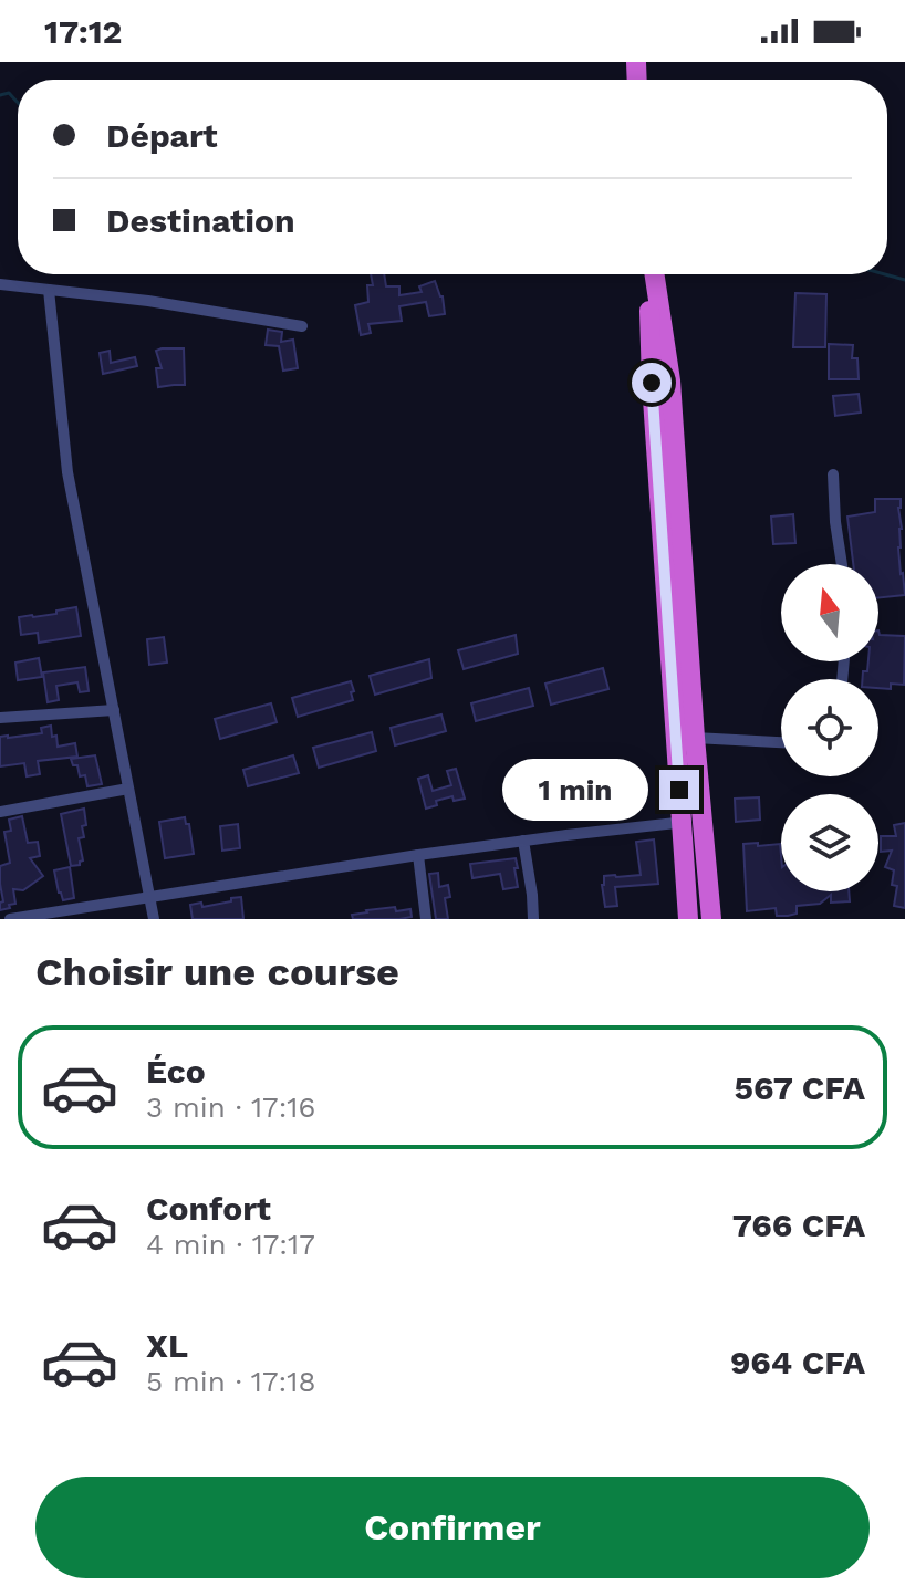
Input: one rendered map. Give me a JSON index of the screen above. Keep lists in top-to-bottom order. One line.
{"north":"top","page":{"status":"17:12","banner":["Départ","Destination"],"bubble":"1 min","heading":"Choisir une course","list":[{"name":"Éco","note":"3 min · 17:16","value":"567 CFA"},{"name":"Confort","note":"4 min · 17:17","value":"766 CFA"},{"name":"XL","note":"5 min · 17:18","value":"964 CFA"}],"buttons":"Confirmer"}}
